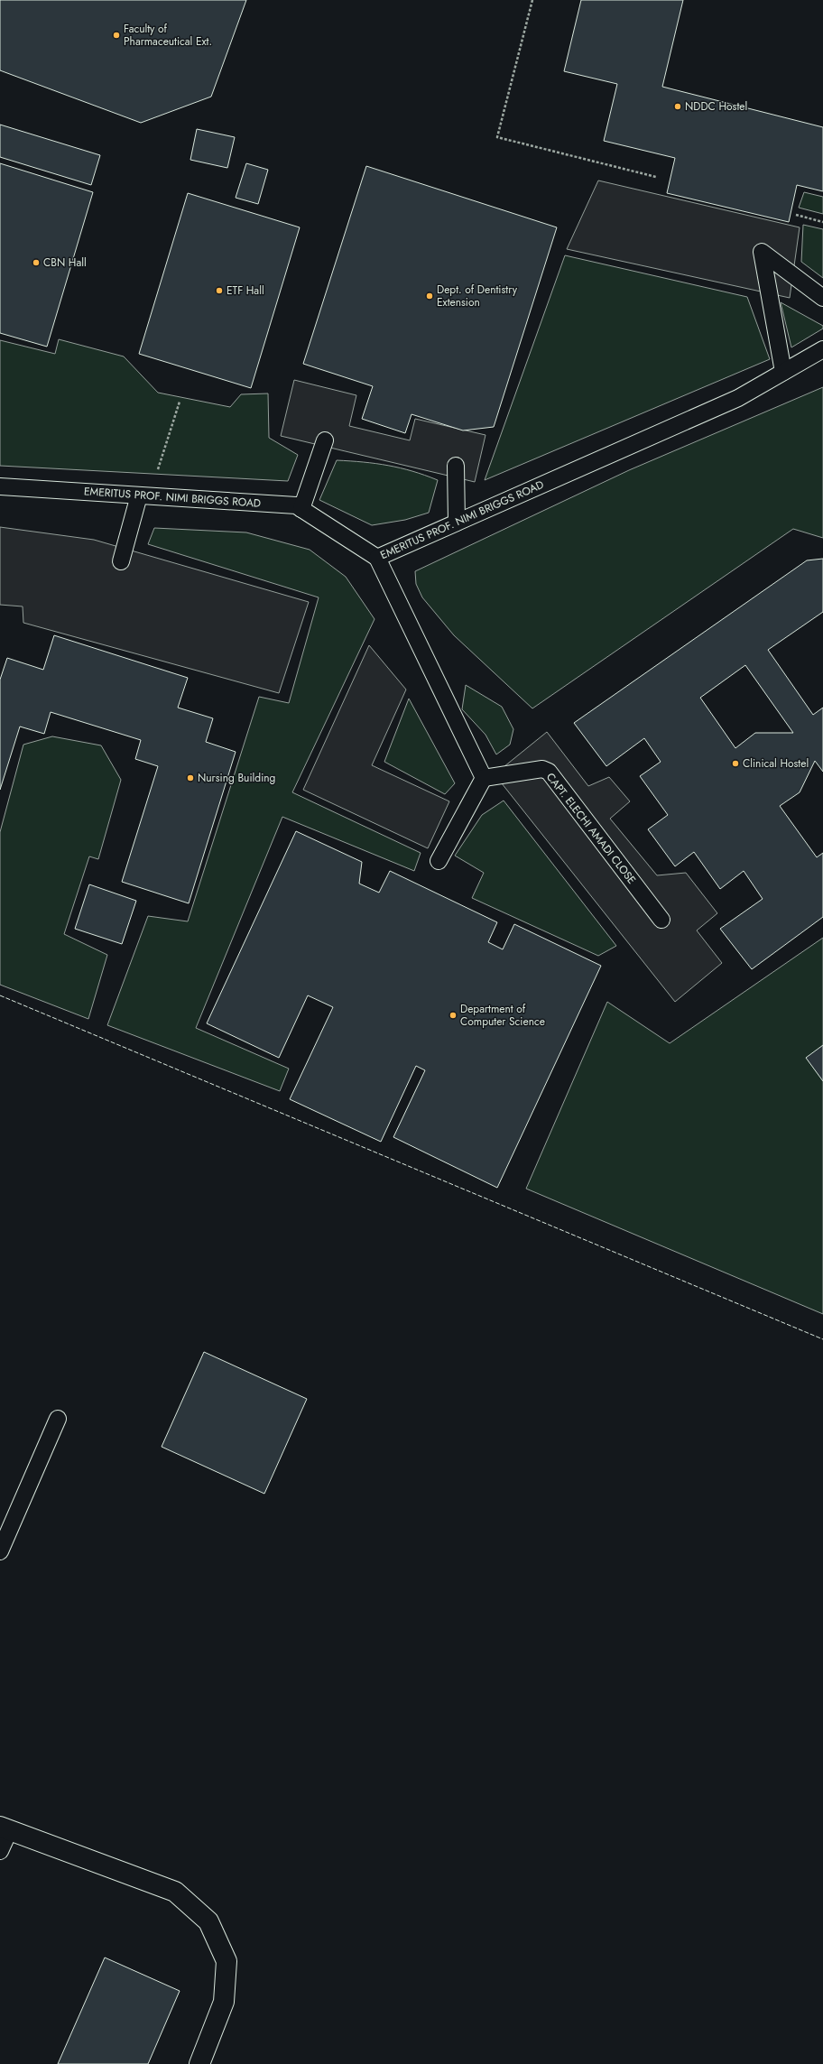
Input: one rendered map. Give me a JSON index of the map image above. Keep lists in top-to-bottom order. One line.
{"streets":{"lane":["EMERITUS PROF. NIMI BRIGGS ROAD","CAPT. ELECHI AMADI CLOSE"]},"places":["Faculty of Pharmaceutical Ext.","NDDC Hostel","CBN Hall","ETF Hall","Dept. of Dentistry Extension","Clinical Hostel","Nursing Building","Department of Computer Science"]}
